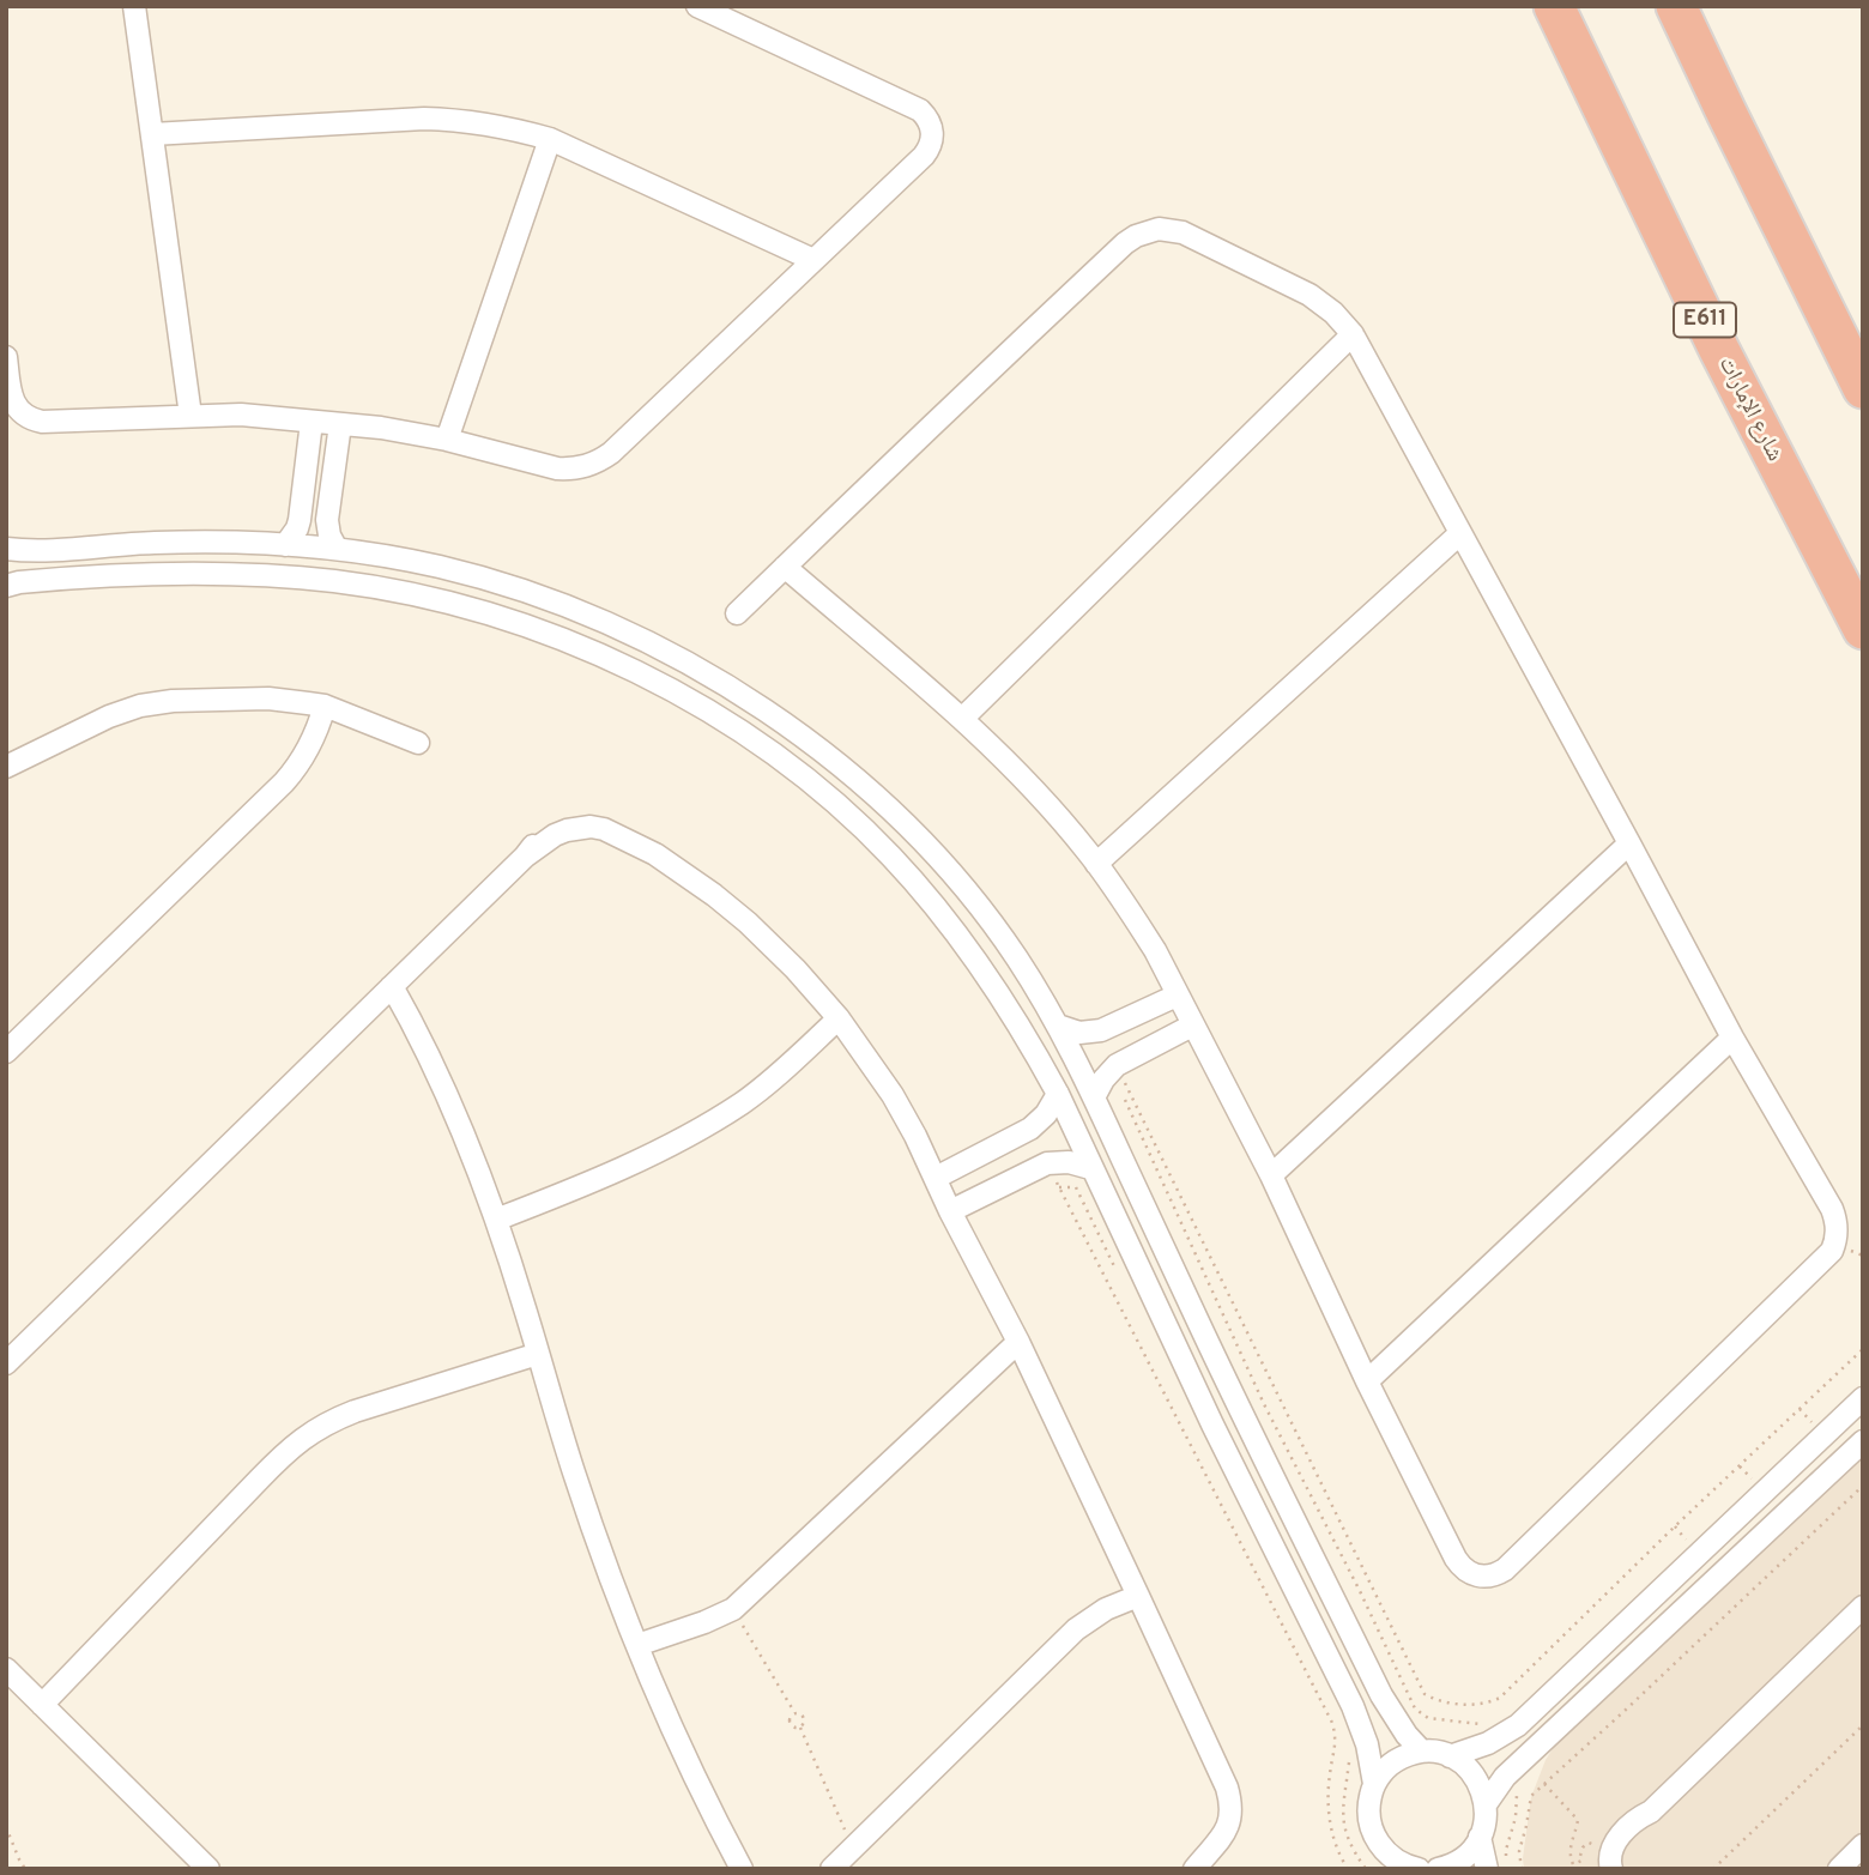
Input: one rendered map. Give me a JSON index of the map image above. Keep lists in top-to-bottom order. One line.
{"streets":{"highway":["E611","شارع الإمارات"]}}
